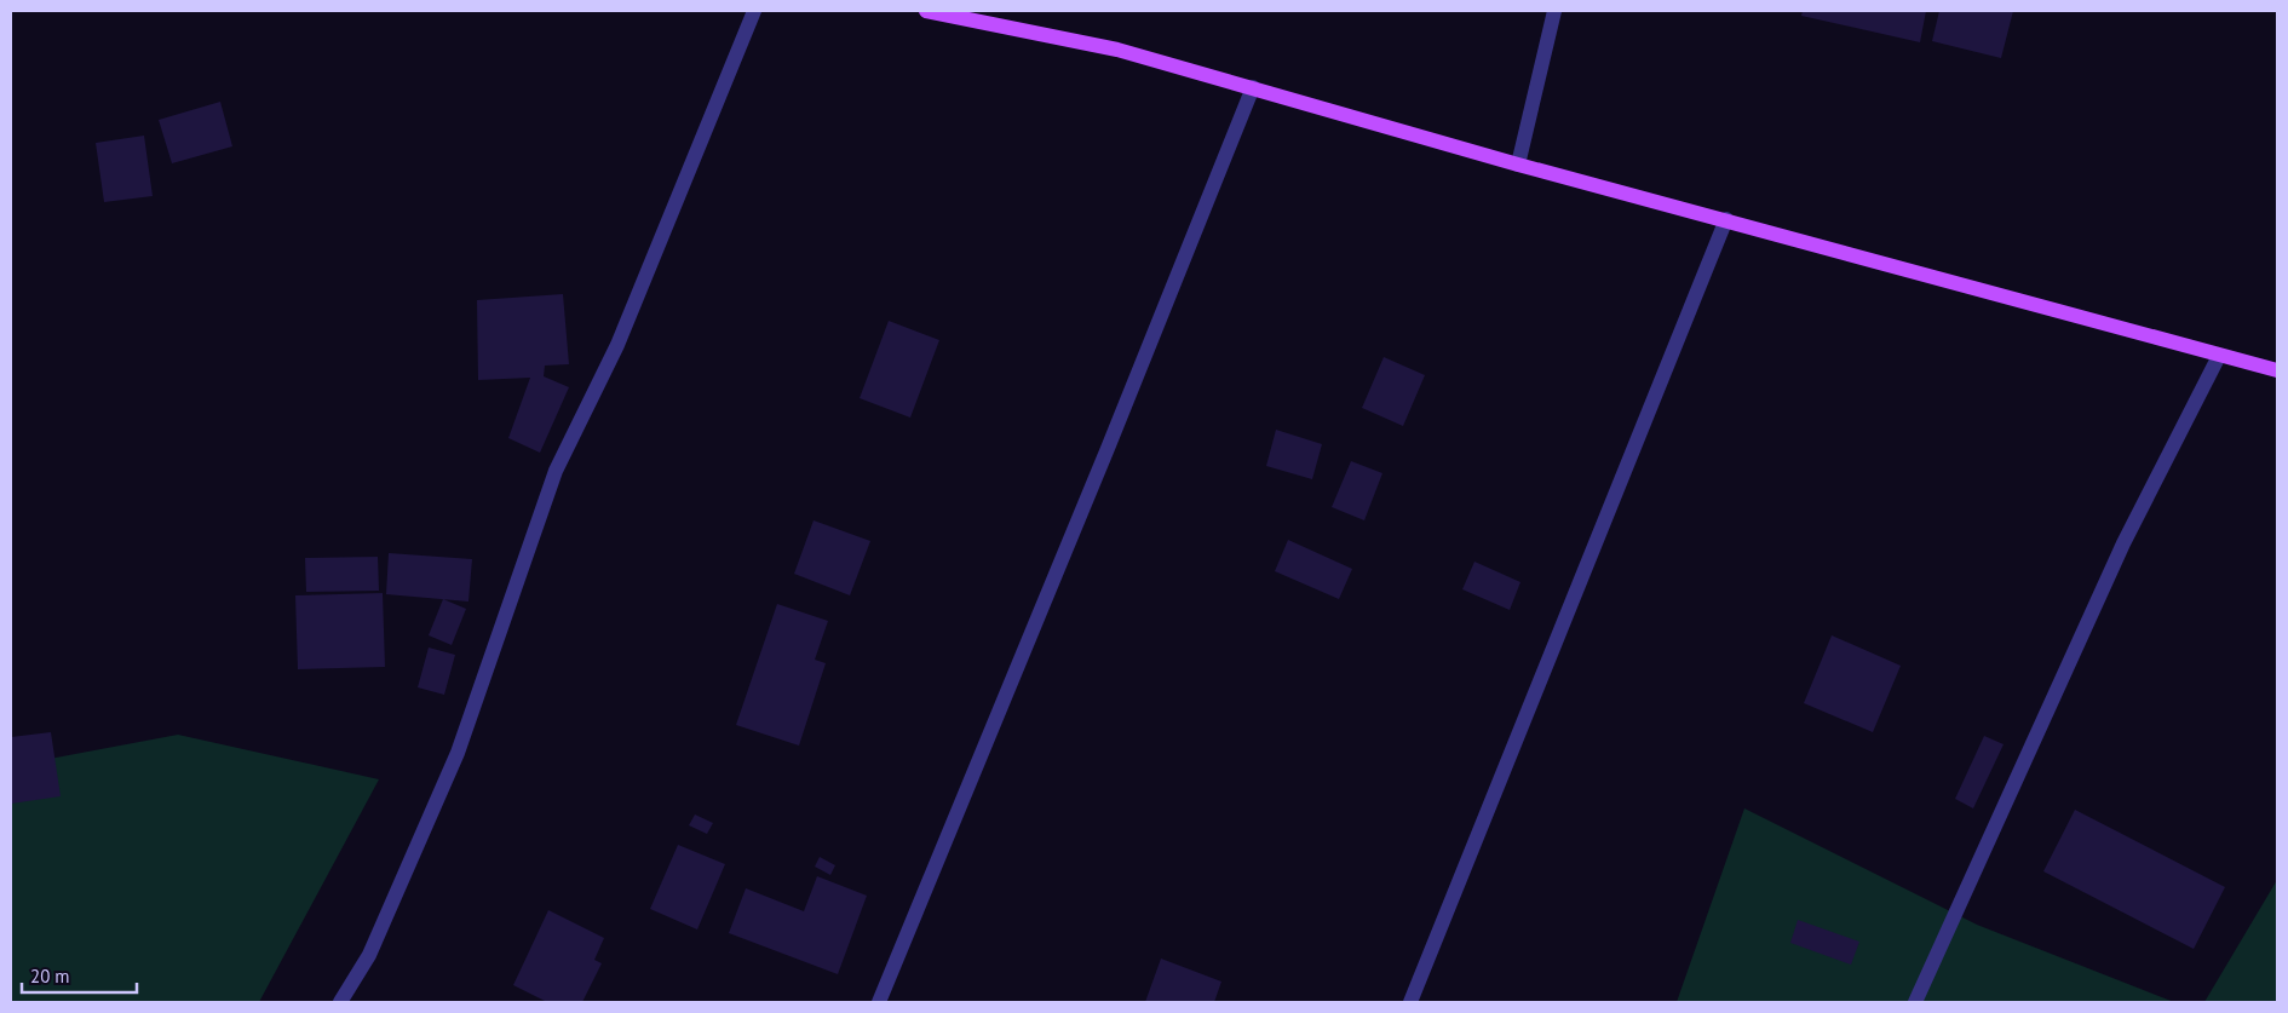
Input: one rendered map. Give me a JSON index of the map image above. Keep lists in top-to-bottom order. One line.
{"scale_bar":"20 m"}
